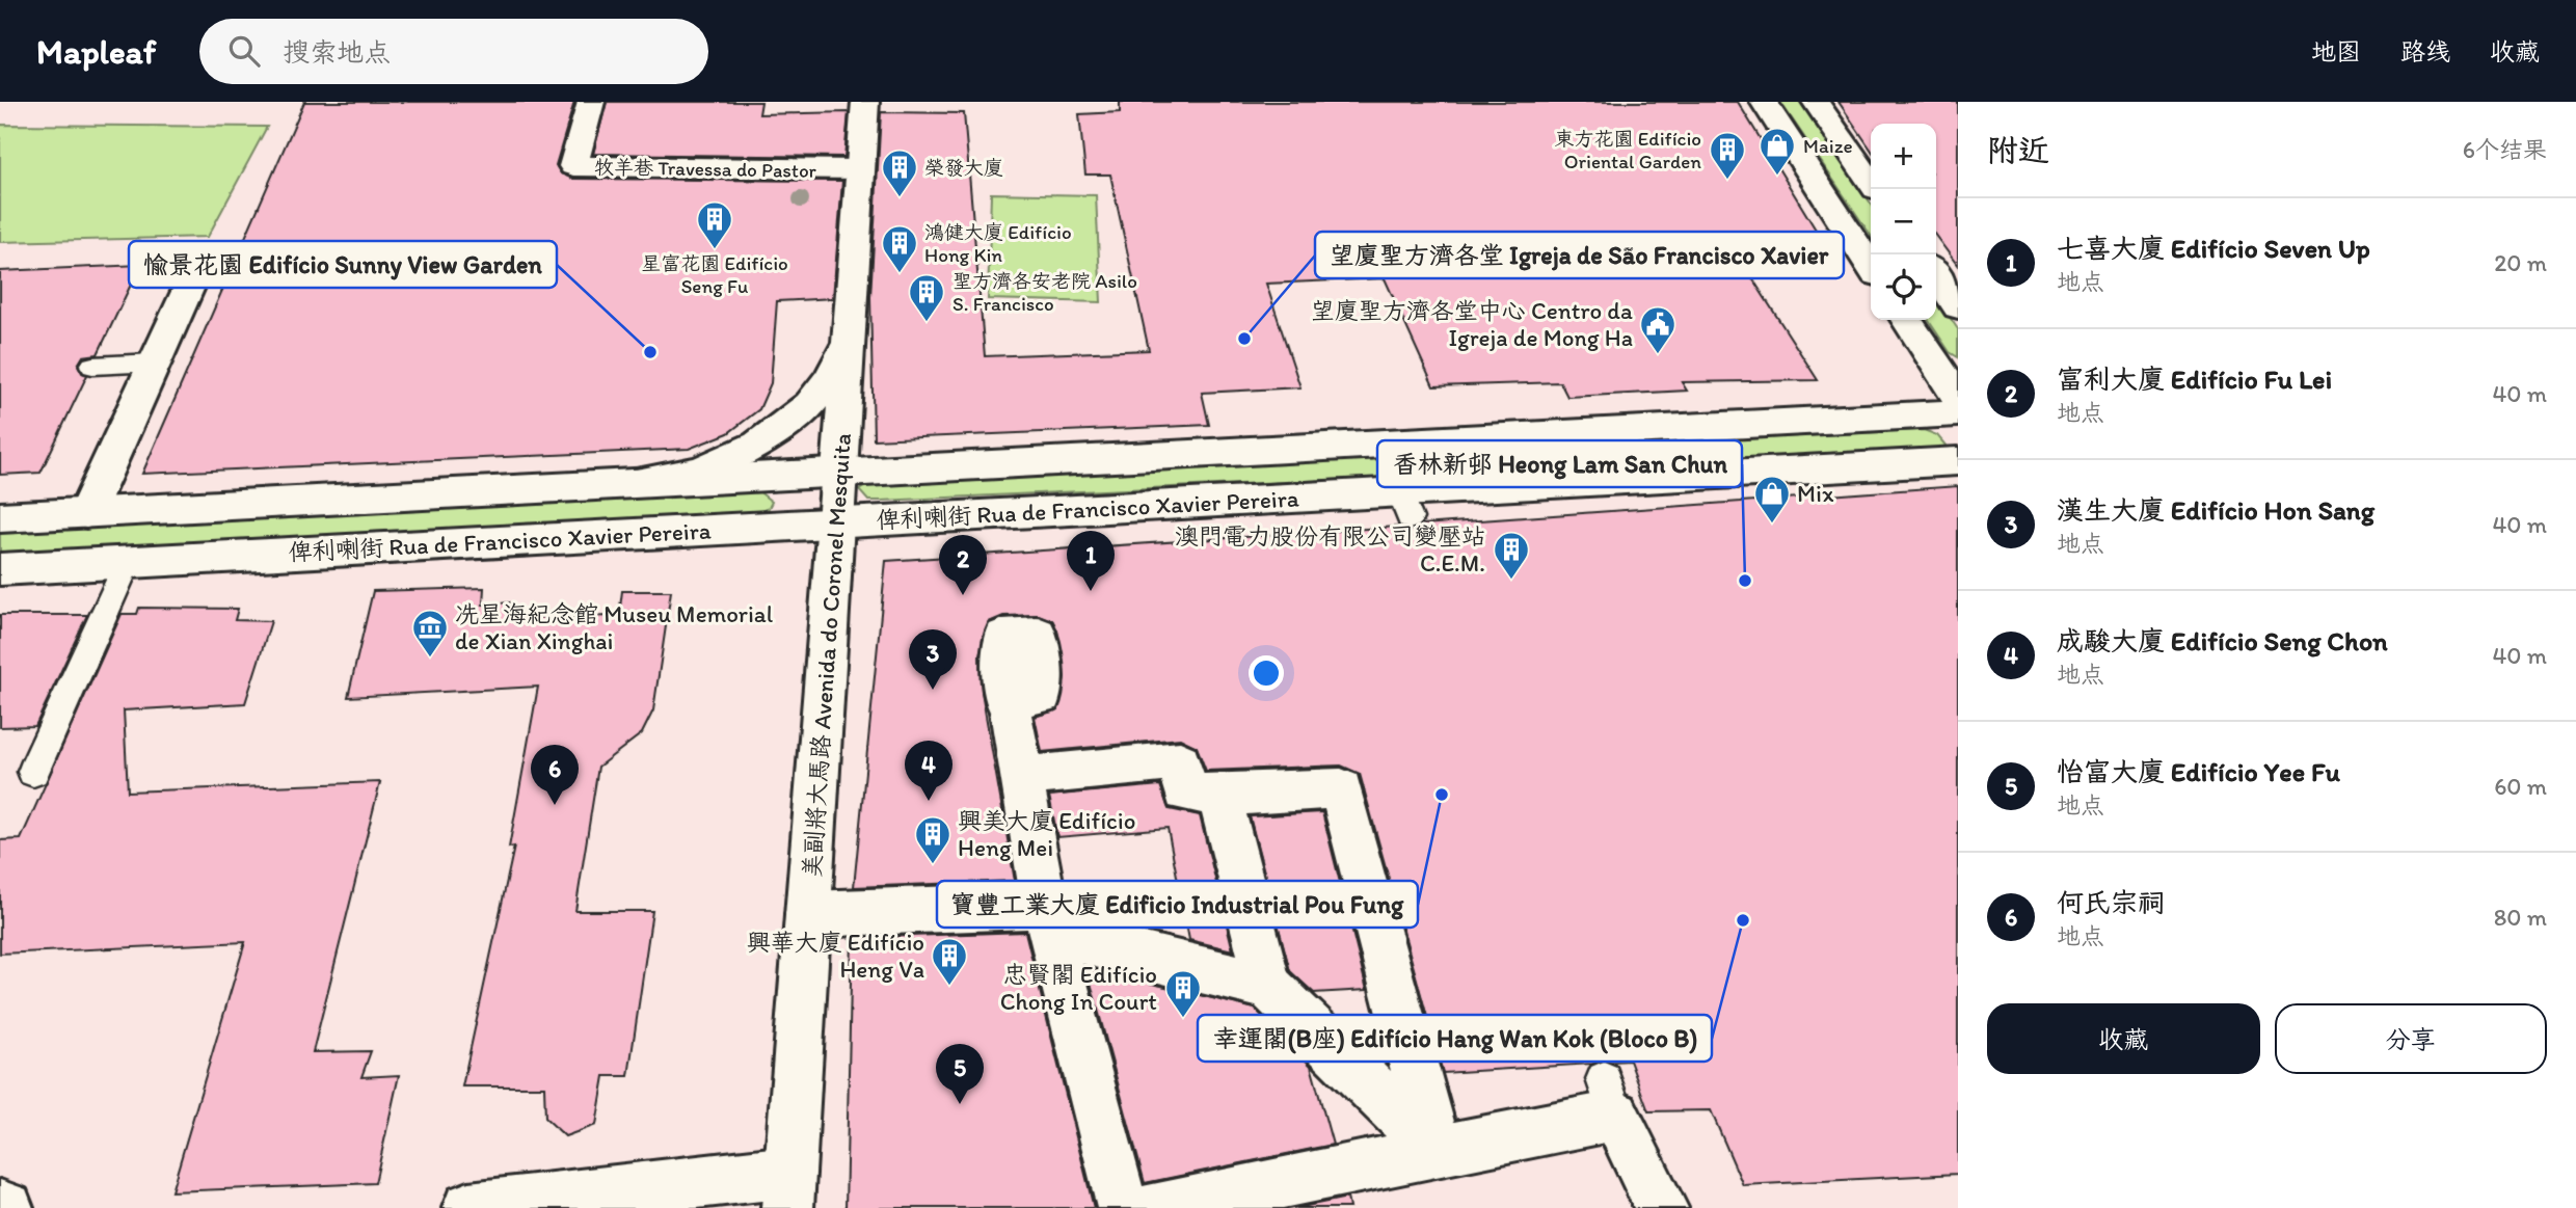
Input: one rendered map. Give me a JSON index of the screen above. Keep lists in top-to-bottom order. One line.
{"streets":{"street":["牧羊巷 Travessa do Pastor","俾利喇街 Rua de Francisco Xavier Pereira","美副將大馬路 Avenida do Coronel Mesquita"]},"crossings":[["牧羊巷 Travessa do Pastor","美副將大馬路 Avenida do Coronel Mesquita"],["俾利喇街 Rua de Francisco Xavier Pereira","美副將大馬路 Avenida do Coronel Mesquita"]],"places":{"shop":["Maize","Mix"],"building":["東方花園 Edifício Oriental Garden","榮發大廈","星富花園 Edifício Seng Fu","鴻健大廈 Edifício Hong Kin","聖方濟各安老院 Asilo S. Francisco","澳門電力股份有限公司變壓站 C.E.M.","興美大廈 Edifício Heng Mei","興華大廈 Edifício Heng Va","忠賢閣 Edifício Chong In Court"],"other":["望廈聖方濟各堂 Igreja de São Francisco Xavier","愉景花園 Edifício Sunny View Garden","香林新邨 Heong Lam San Chun","寶豐工業大廈 Edificio Industrial Pou Fung","幸運閣(B座) Edifício Hang Wan Kok (Bloco B)"],"public building":["望廈聖方濟各堂中心 Centro da Igreja de Mong Ha"],"museum":["冼星海紀念館 Museu Memorial de Xian Xinghai"]},"page":{"header":"Mapleaf","search":"搜索地点","nav":["地图","路线","收藏"],"heading":["附近","6个结果"],"map_buttons":["+","−"],"list":[{"mark":"1","name":"七喜大廈 Edifício Seven Up","note":"地点","value":"20 m"},{"mark":"2","name":"富利大廈 Edifício Fu Lei","note":"地点","value":"40 m"},{"mark":"3","name":"漢生大廈 Edifício Hon Sang","note":"地点","value":"40 m"},{"mark":"4","name":"成駿大廈 Edifício Seng Chon","note":"地点","value":"40 m"},{"mark":"5","name":"怡富大廈 Edifício Yee Fu","note":"地点","value":"60 m"},{"mark":"6","name":"何氏宗祠","note":"地点","value":"80 m"}],"pins":["1","2","3","4","6","5"],"buttons":["收藏","分享"]}}
